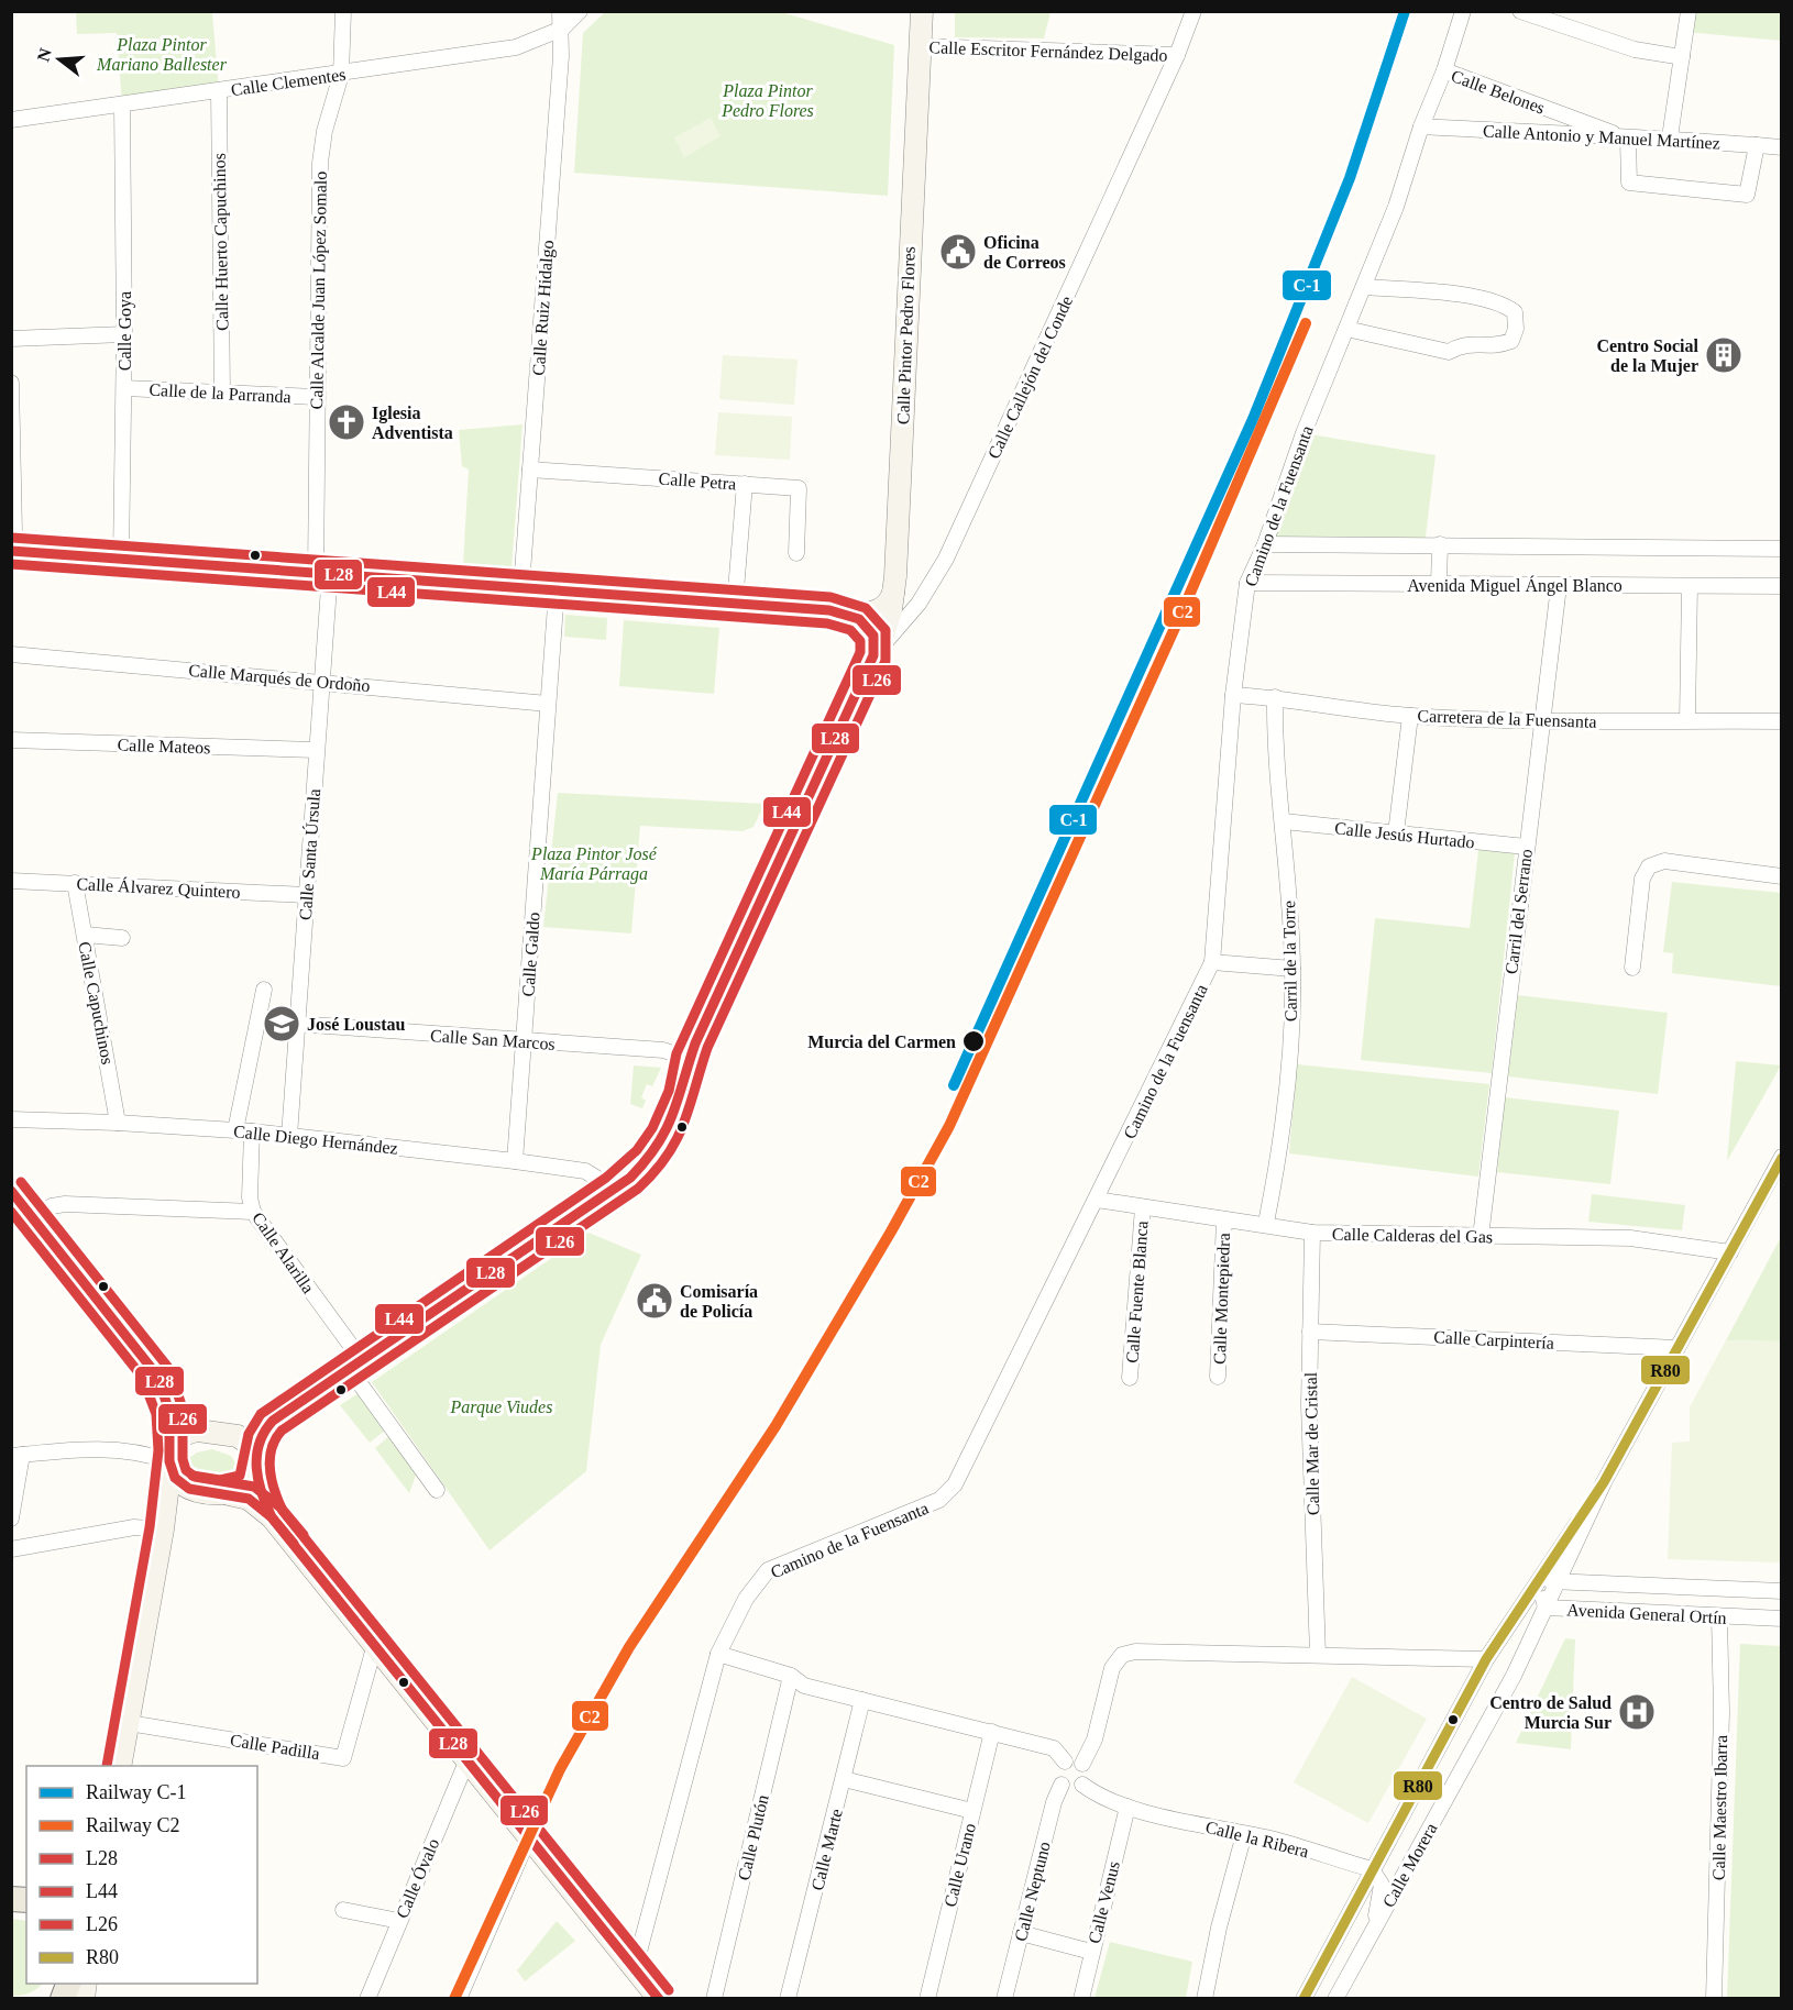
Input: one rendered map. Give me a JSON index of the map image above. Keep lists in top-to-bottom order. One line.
{"streets":{"main road":["Calle Pintor Pedro Flores"],"street":["Calle Escritor Fernández Delgado","Calle Clementes","Calle Belones","Calle Antonio y Manuel Martínez","Calle Huerto Capuchinos","Calle Alcalde Juan López Somalo","Calle Ruiz Hidalgo","Calle Goya","Calle Callejón del Conde","Calle de la Parranda","Calle Petra","Camino de la Fuensanta","Avenida Miguel Ángel Blanco","Calle Marqués de Ordoño","Carretera de la Fuensanta","Calle Mateos","Calle Jesús Hurtado","Calle Santa Úrsula","Calle Álvarez Quintero","Carril del Serrano","Calle Galdo","Carril de la Torre","Calle Capuchinos","Calle San Marcos","Calle Diego Hernández","Calle Calderas del Gas","Calle Alarilla","Calle Fuente Blanca","Calle Montepiedra","Calle Carpintería","Calle Mar de Cristal","Avenida General Ortín","Calle Padilla","Calle Maestro Ibarra","Calle Plutón","Calle la Ribera","Calle Marte","Calle Urano","Calle Morera","Calle Óvalo","Calle Neptuno","Calle Venus"]},"crossings":[["Calle Escritor Fernández Delgado","Calle Pintor Pedro Flores"],["Calle Escritor Fernández Delgado","Calle Callejón del Conde"],["Calle Clementes","Calle Huerto Capuchinos"],["Calle Clementes","Calle Alcalde Juan López Somalo"],["Calle Clementes","Calle Ruiz Hidalgo"],["Calle Clementes","Calle Goya"],["Calle Belones","Calle Antonio y Manuel Martínez"],["Calle Belones","Camino de la Fuensanta"],["Calle Antonio y Manuel Martínez","Camino de la Fuensanta"],["Calle Huerto Capuchinos","Calle de la Parranda"],["Calle Alcalde Juan López Somalo","Calle de la Parranda"],["Calle Alcalde Juan López Somalo","Calle Santa Úrsula"],["Calle Ruiz Hidalgo","Calle Petra"],["Calle Goya","Calle de la Parranda"],["Calle Pintor Pedro Flores","Calle Callejón del Conde"],["Calle Pintor Pedro Flores","Calle San Marcos"],["Calle Pintor Pedro Flores","Calle Diego Hernández"],["Calle Pintor Pedro Flores","Calle Alarilla"],["Camino de la Fuensanta","Avenida Miguel Ángel Blanco"],["Camino de la Fuensanta","Carretera de la Fuensanta"],["Camino de la Fuensanta","Calle Calderas del Gas"],["Avenida Miguel Ángel Blanco","Carril del Serrano"],["Calle Marqués de Ordoño","Calle Santa Úrsula"],["Calle Marqués de Ordoño","Calle Galdo"],["Carretera de la Fuensanta","Carril del Serrano"],["Carretera de la Fuensanta","Carril de la Torre"],["Calle Mateos","Calle Santa Úrsula"],["Calle Jesús Hurtado","Carril del Serrano"],["Calle Jesús Hurtado","Carril de la Torre"],["Calle Santa Úrsula","Calle Álvarez Quintero"],["Calle Santa Úrsula","Calle San Marcos"],["Calle Santa Úrsula","Calle Diego Hernández"],["Calle Álvarez Quintero","Calle Capuchinos"],["Carril del Serrano","Calle Calderas del Gas"],["Calle Galdo","Calle San Marcos"],["Calle Galdo","Calle Diego Hernández"],["Carril de la Torre","Calle Calderas del Gas"],["Calle Capuchinos","Calle Diego Hernández"],["Calle Diego Hernández","Calle Alarilla"],["Calle Calderas del Gas","Calle Fuente Blanca"],["Calle Calderas del Gas","Calle Montepiedra"],["Calle Calderas del Gas","Calle Mar de Cristal"],["Calle Calderas del Gas","Calle Morera"],["Calle Carpintería","Calle Mar de Cristal"],["Calle Carpintería","Calle Morera"],["Avenida General Ortín","Calle Maestro Ibarra"],["Avenida General Ortín","Calle Morera"],["Calle la Ribera","Calle Morera"],["Calle la Ribera","Calle Neptuno"],["Calle la Ribera","Calle Venus"]],"parks":["Plaza Pintor Mariano Ballester","Plaza Pintor Pedro Flores","Plaza Pintor José María Párraga","Parque Viudes"],"places":{"public building":["Oficina de Correos","Comisaría de Policía"],"building":["Centro Social de la Mujer"],"church":["Iglesia Adventista"],"school or university":["José Loustau"],"other":["Murcia del Carmen"],"hospital":["Centro de Salud Murcia Sur"]},"lines":["rail line C-1","rail line C2","transit line L26","transit line L28","transit line L44","transit line R80"],"legend":["Railway C-1","Railway C2","L28","L44","L26","R80"],"north":"left"}
